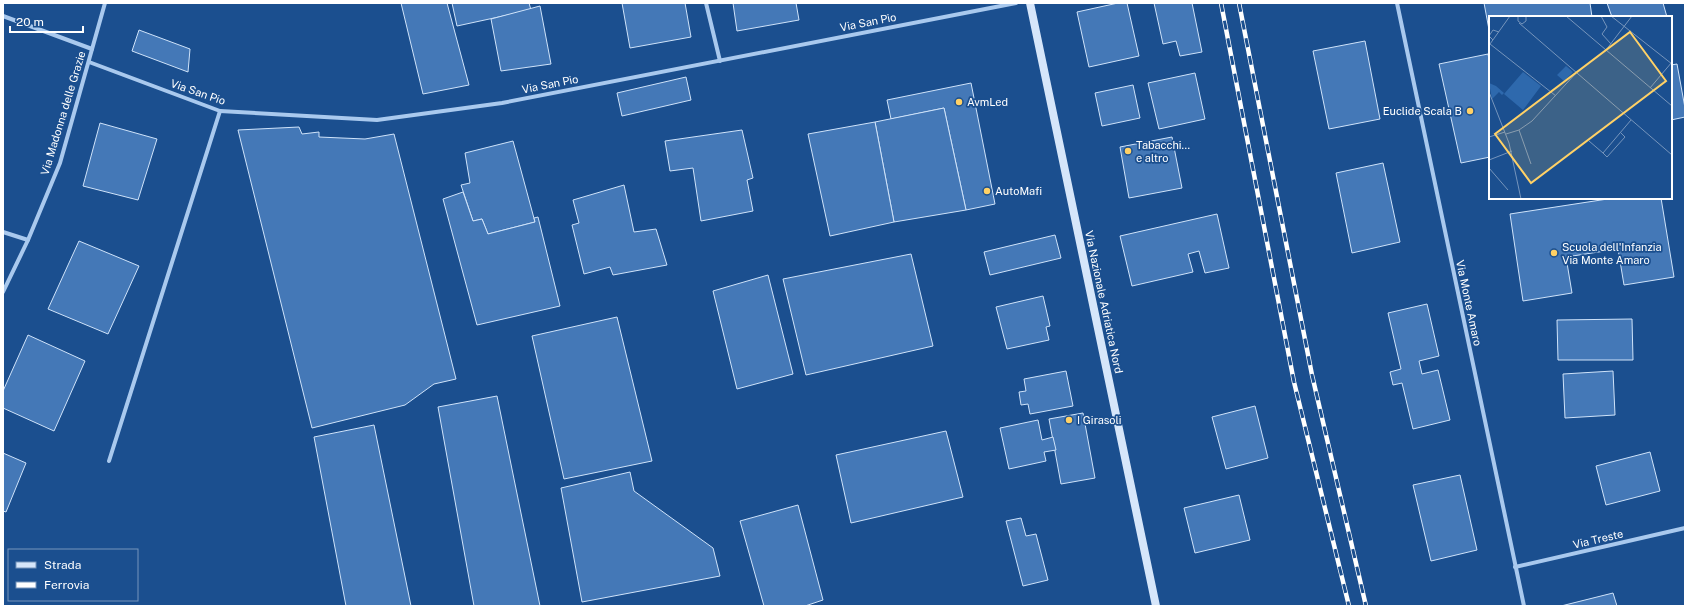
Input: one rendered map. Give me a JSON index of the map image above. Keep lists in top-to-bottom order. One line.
{"streets":{"main road":["Via Nazionale Adriatica Nord"],"street":["Via San Pio","Via Madonna delle Grazie","Via Monte Amaro","Via Treste"]},"crossings":[["Via San Pio","Via Madonna delle Grazie"],["Via Monte Amaro","Via Treste"]],"places":["AvmLed","Euclide Scala B","Tabacchi... e altro","AutoMafi","Scuola dell'Infanzia Via Monte Amaro","I Girasoli"],"legend":["Strada","Ferrovia"],"scale_bar":"20 m"}
